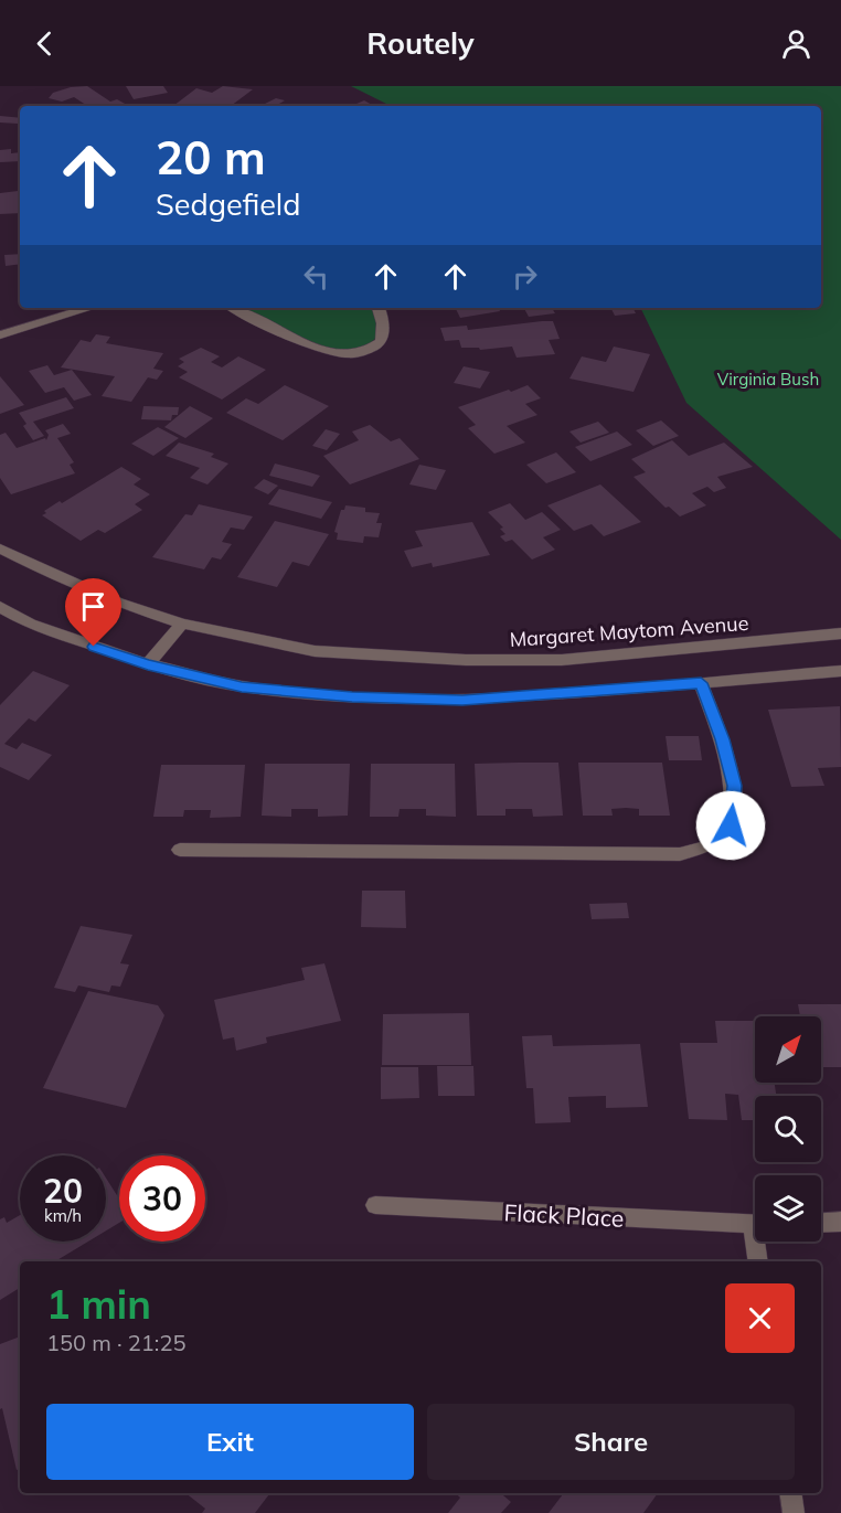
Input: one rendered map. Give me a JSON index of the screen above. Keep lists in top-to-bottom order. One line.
{"streets":{"street":["Margaret Maytom Avenue","Flack Place"]},"parks":["Virginia Bush"],"north":"top right","page":{"header":"Routely","turn":["20 m","Sedgefield"],"speed":"20 km/h","limit":"30","heading":["1 min","150 m · 21:25"],"buttons":["Exit","Share"]}}
